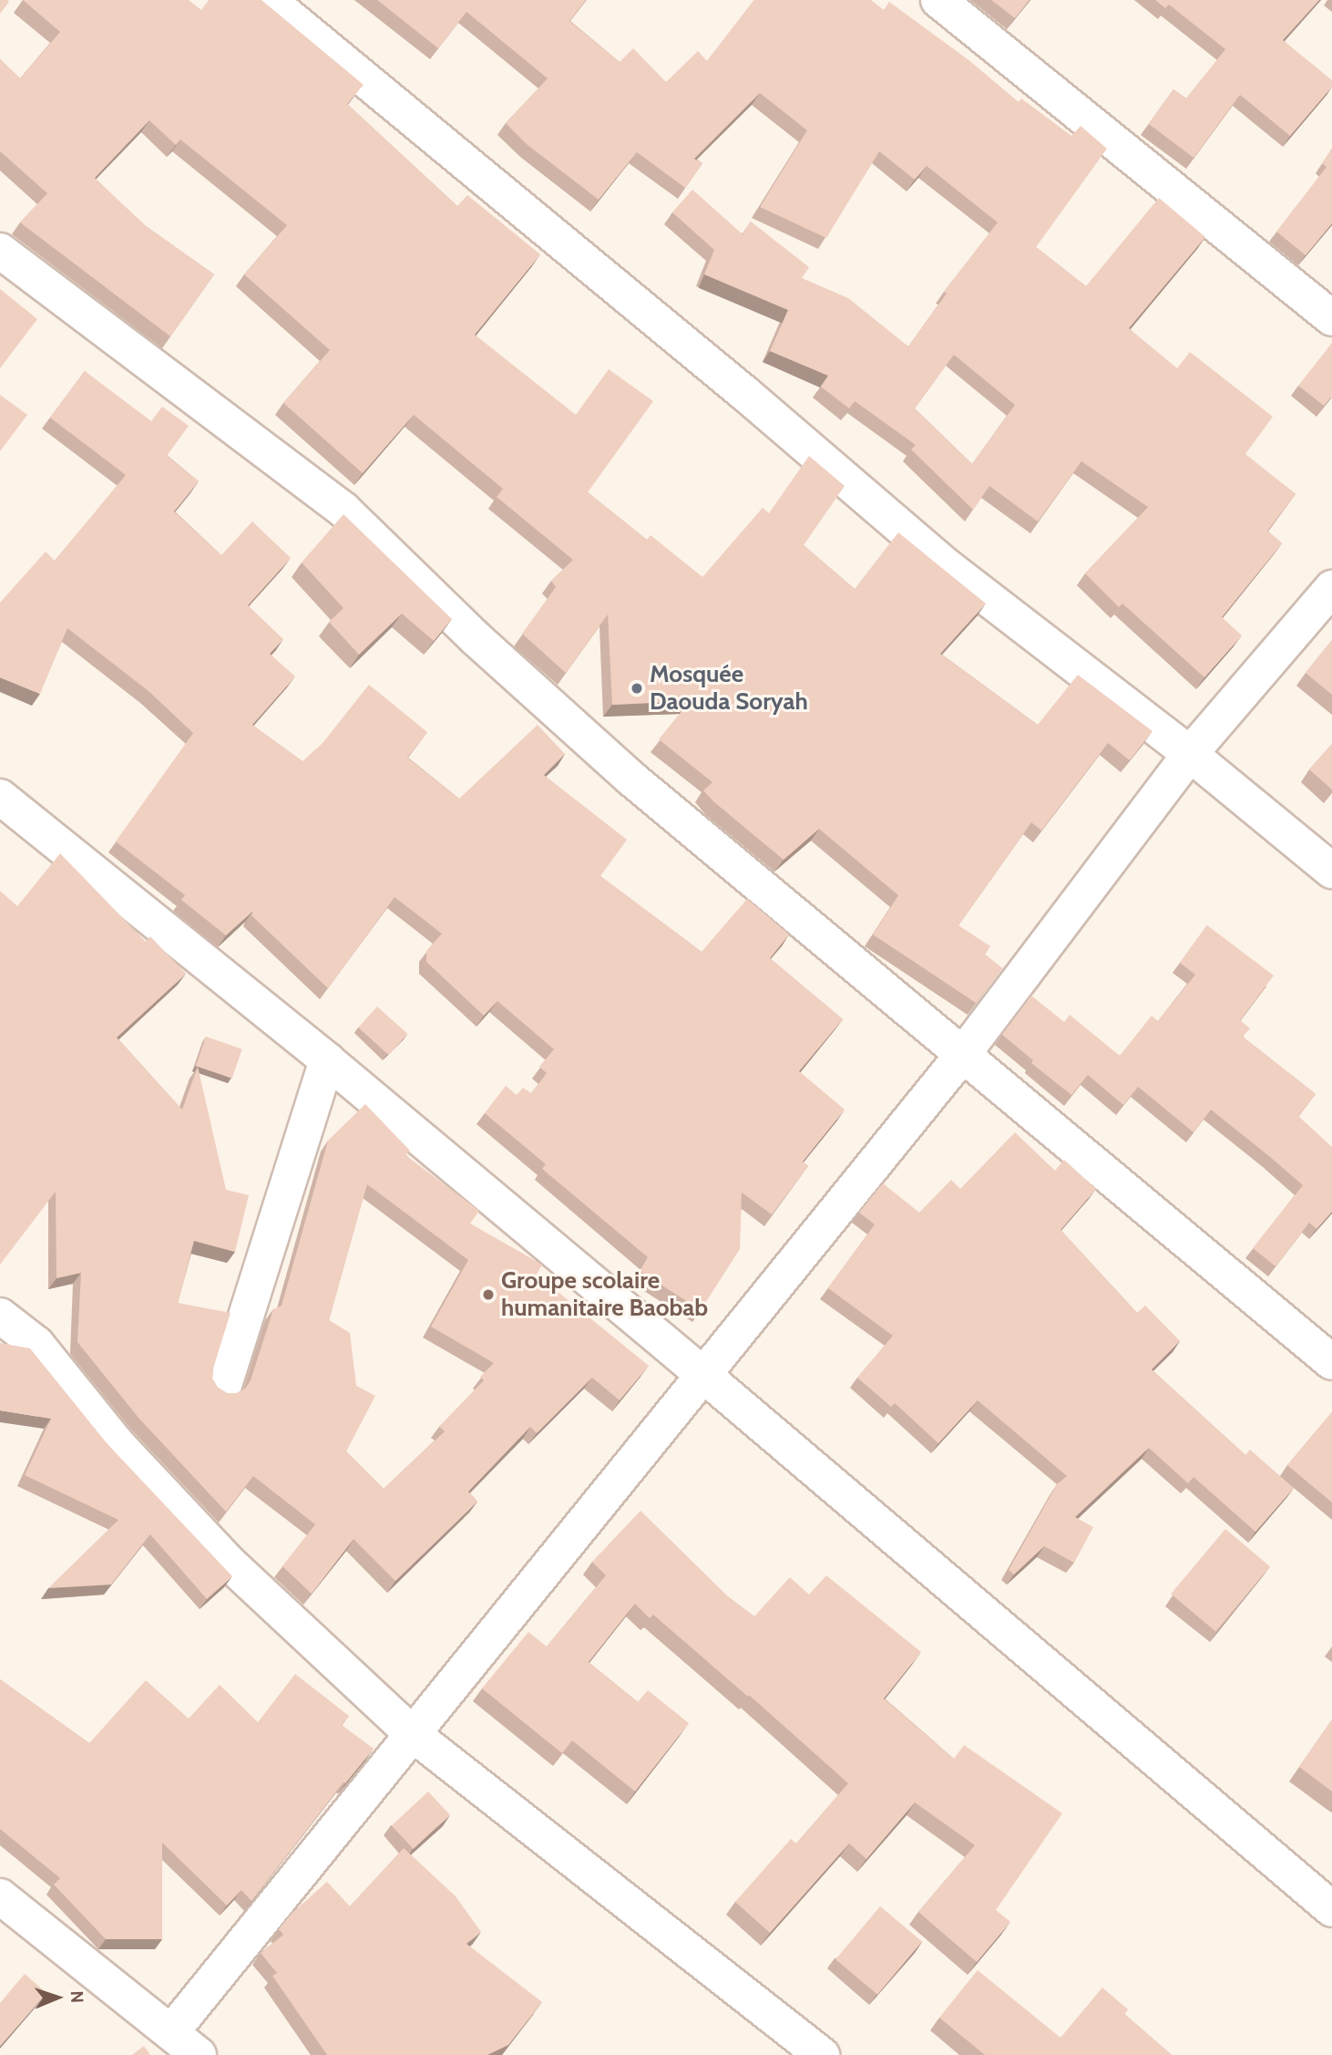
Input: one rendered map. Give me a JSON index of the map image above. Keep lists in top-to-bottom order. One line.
{"places":["Mosquée Daouda Soryah","Groupe scolaire humanitaire Baobab"],"north":"right"}
